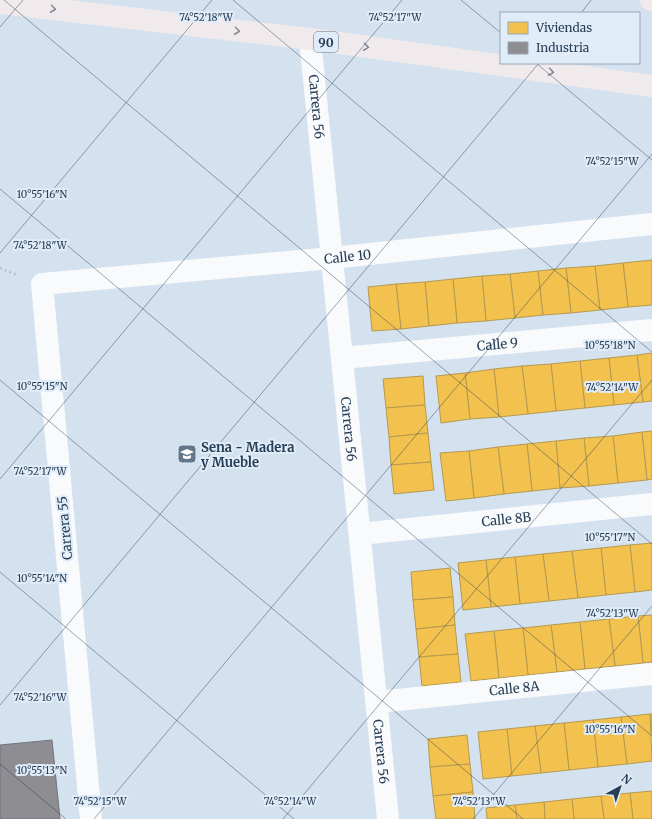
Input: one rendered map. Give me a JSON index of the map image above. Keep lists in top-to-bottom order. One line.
{"streets":{"highway":["90"],"street":["Carrera 56","Calle 10","Calle 9","Calle 8B","Carrera 55","Calle 8A"]},"crossings":[["90","Carrera 56"],["Carrera 56","Calle 10"],["Carrera 56","Calle 9"],["Carrera 56","Calle 8B"],["Carrera 56","Calle 8A"],["Calle 10","Carrera 55"]],"places":{"school or university":["Sena - Madera y Mueble"]},"legend":["Viviendas","Industria"],"north":"top right","coordinates":["74°52'18\"W","74°52'17\"W","74°52'15\"W","10°55'16\"N","10°55'18\"N","10°55'15\"N","74°52'14\"W","10°55'17\"N","10°55'14\"N","74°52'13\"W","74°52'16\"W","10°55'13\"N"]}
